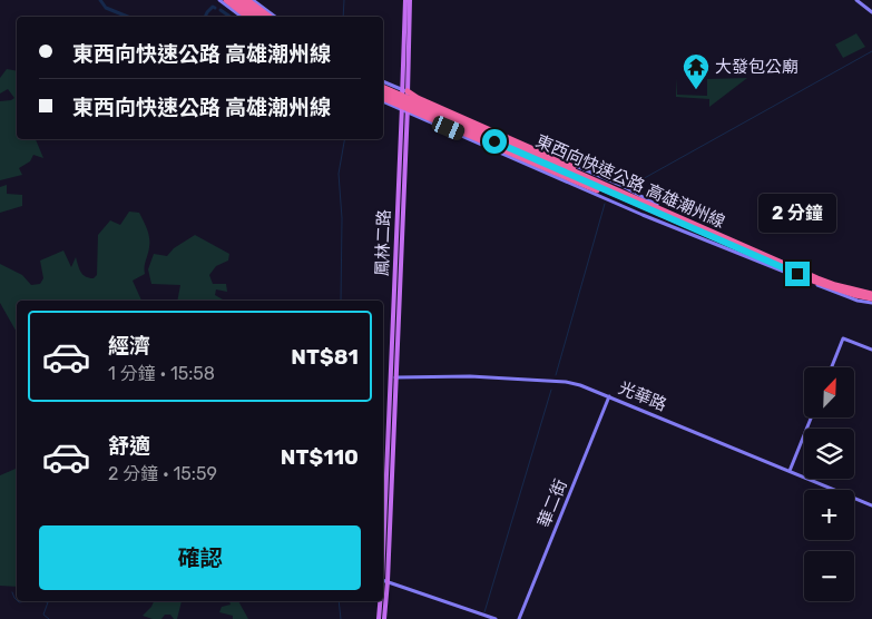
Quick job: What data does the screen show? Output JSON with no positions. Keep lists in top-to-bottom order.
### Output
{
  "streets": {
    "highway": ["東西向快速公路 高雄潮州線"],
    "main road": ["鳳林二路", "光華路", "華二街"]
  },
  "crossings": [
    ["鳳林二路", "光華路"],
    ["光華路", "華二街"]
  ],
  "places": {
    "temple": ["大發包公廟"]
  },
  "north": "top right",
  "page": {
    "banner": ["東西向快速公路 高雄潮州線", "東西向快速公路 高雄潮州線"],
    "bubble": "2 分鐘",
    "list": [
      {
        "name": "經濟",
        "note": "1 分鐘 · 15:58",
        "value": "NT$81"
      },
      {
        "name": "舒適",
        "note": "2 分鐘 · 15:59",
        "value": "NT$110"
      }
    ],
    "map_buttons": ["+", "−"],
    "buttons": "確認"
  }
}
